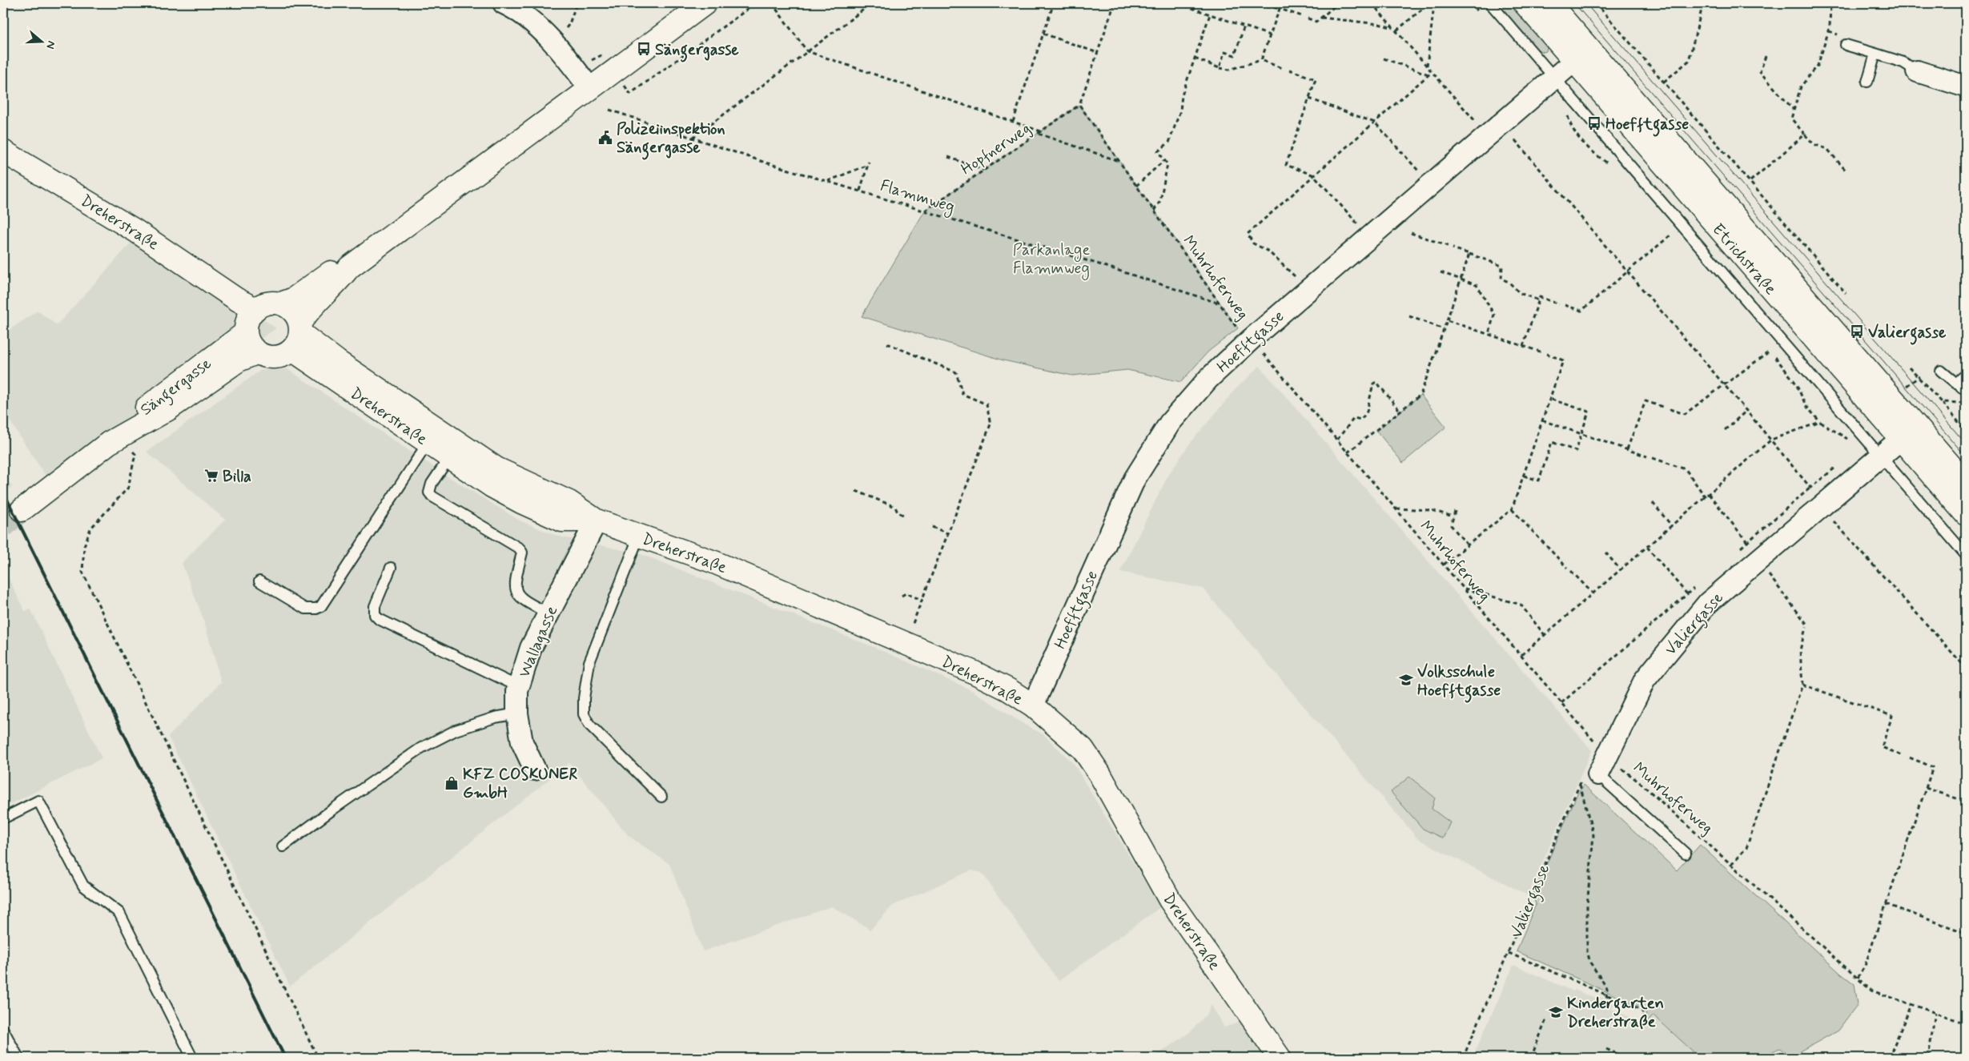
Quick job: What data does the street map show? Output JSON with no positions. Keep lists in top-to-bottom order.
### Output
{
  "streets": {
    "main road": ["Dreherstraße", "Etrichstraße", "Sängergasse"],
    "street": ["Hoefftgasse", "Valiergasse", "Wallagasse"],
    "path": ["Hopfnerweg", "Flammweg", "Muhrhoferweg"]
  },
  "crossings": [
    ["Hopfnerweg", "Flammweg"],
    ["Hopfnerweg", "Muhrhoferweg"],
    ["Flammweg", "Muhrhoferweg"],
    ["Dreherstraße", "Hoefftgasse"],
    ["Dreherstraße", "Sängergasse"],
    ["Dreherstraße", "Wallagasse"],
    ["Etrichstraße", "Hoefftgasse"],
    ["Etrichstraße", "Valiergasse"],
    ["Muhrhoferweg", "Hoefftgasse"],
    ["Muhrhoferweg", "Valiergasse"]
  ],
  "parks": ["Parkanlage Flammweg"],
  "places": {
    "bus stop": ["Sängergasse", "Hoefftgasse", "Valiergasse"],
    "public building": ["Polizeiinspektion Sängergasse"],
    "supermarket": ["Billa"],
    "school or university": ["Volksschule Hoefftgasse", "Kindergarten Dreherstraße"],
    "shop": ["KFZ COSKUNER GmbH"]
  },
  "north": "right"
}
